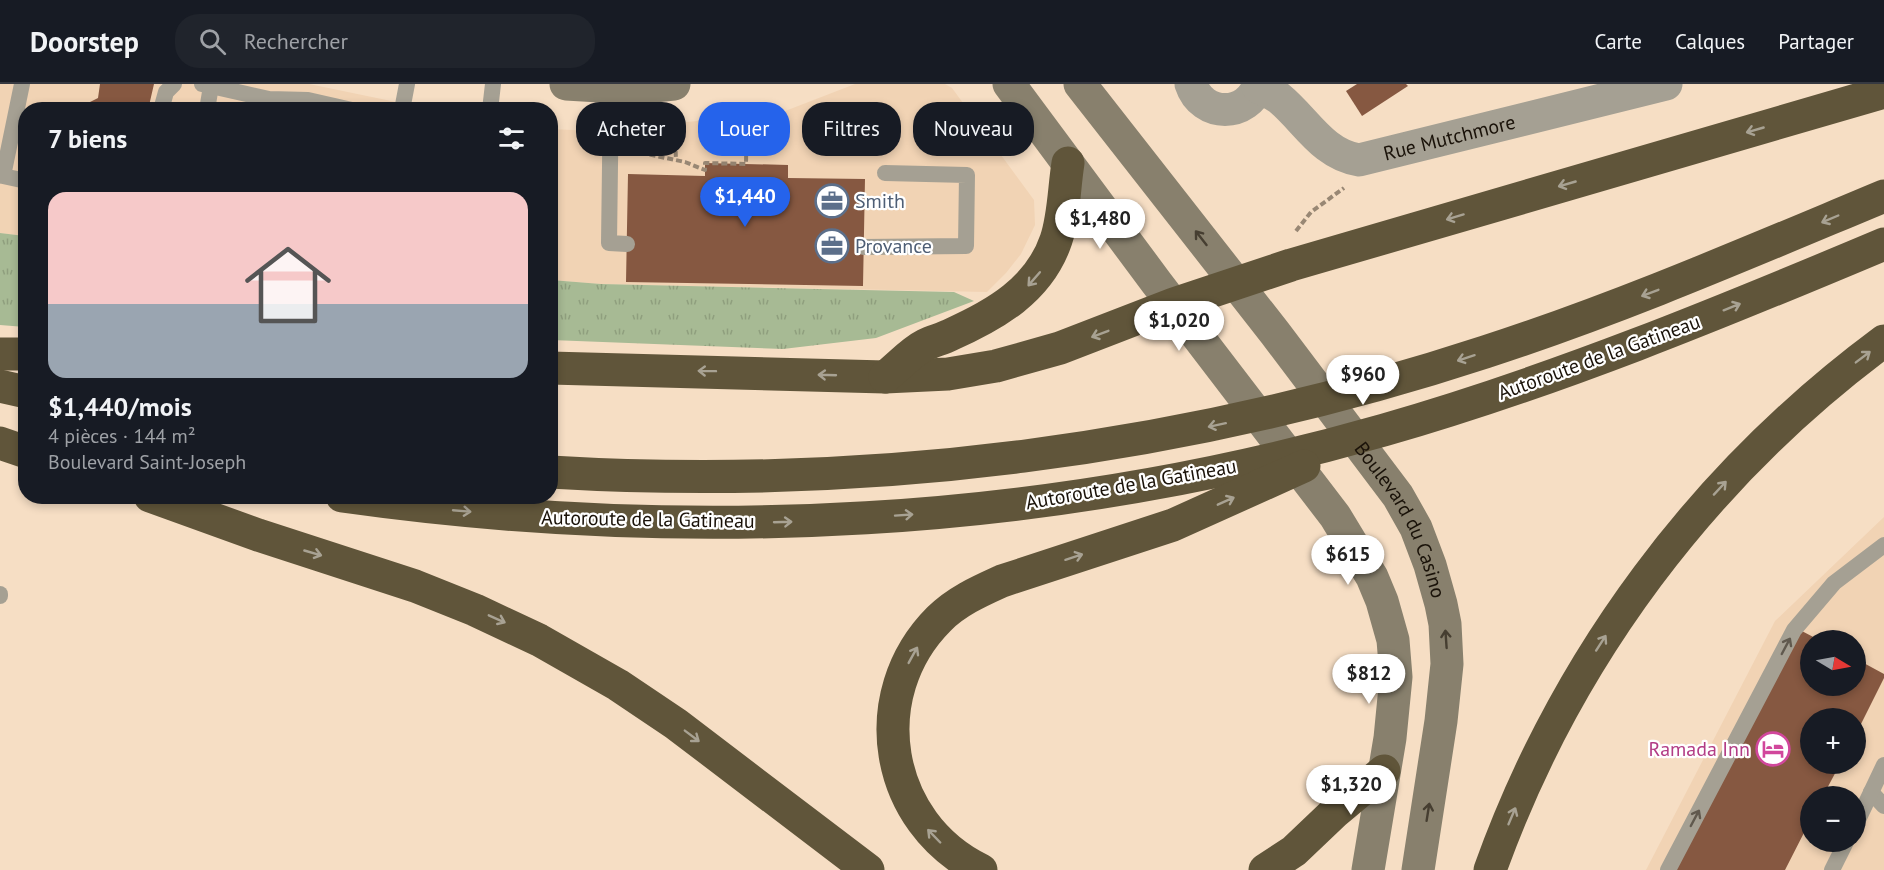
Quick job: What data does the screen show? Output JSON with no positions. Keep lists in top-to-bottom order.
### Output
{
  "streets": {
    "highway": ["Autoroute de la Gatineau"],
    "main road": ["Boulevard du Casino"],
    "street": ["Rue Mutchmore"]
  },
  "places": {
    "office": ["Smith", "Provance"],
    "hotel": ["Ramada Inn"]
  },
  "north": "right",
  "page": {
    "header": "Doorstep",
    "search": "Rechercher",
    "nav": ["Carte", "Calques", "Partager"],
    "chip": [
      "Acheter",
      "Louer",
      "Filtres",
      "Nouveau"
    ],
    "heading": "7 biens",
    "list": [
      {
        "name": "$1,440/mois",
        "note": "4 pièces · 144 m² · Boulevard Saint-Joseph"
      }
    ],
    "price": [
      "$1,440",
      "$1,480",
      "$1,020",
      "$960",
      "$615",
      "$812",
      "$1,320"
    ],
    "map_buttons": ["+", "−"]
  }
}
